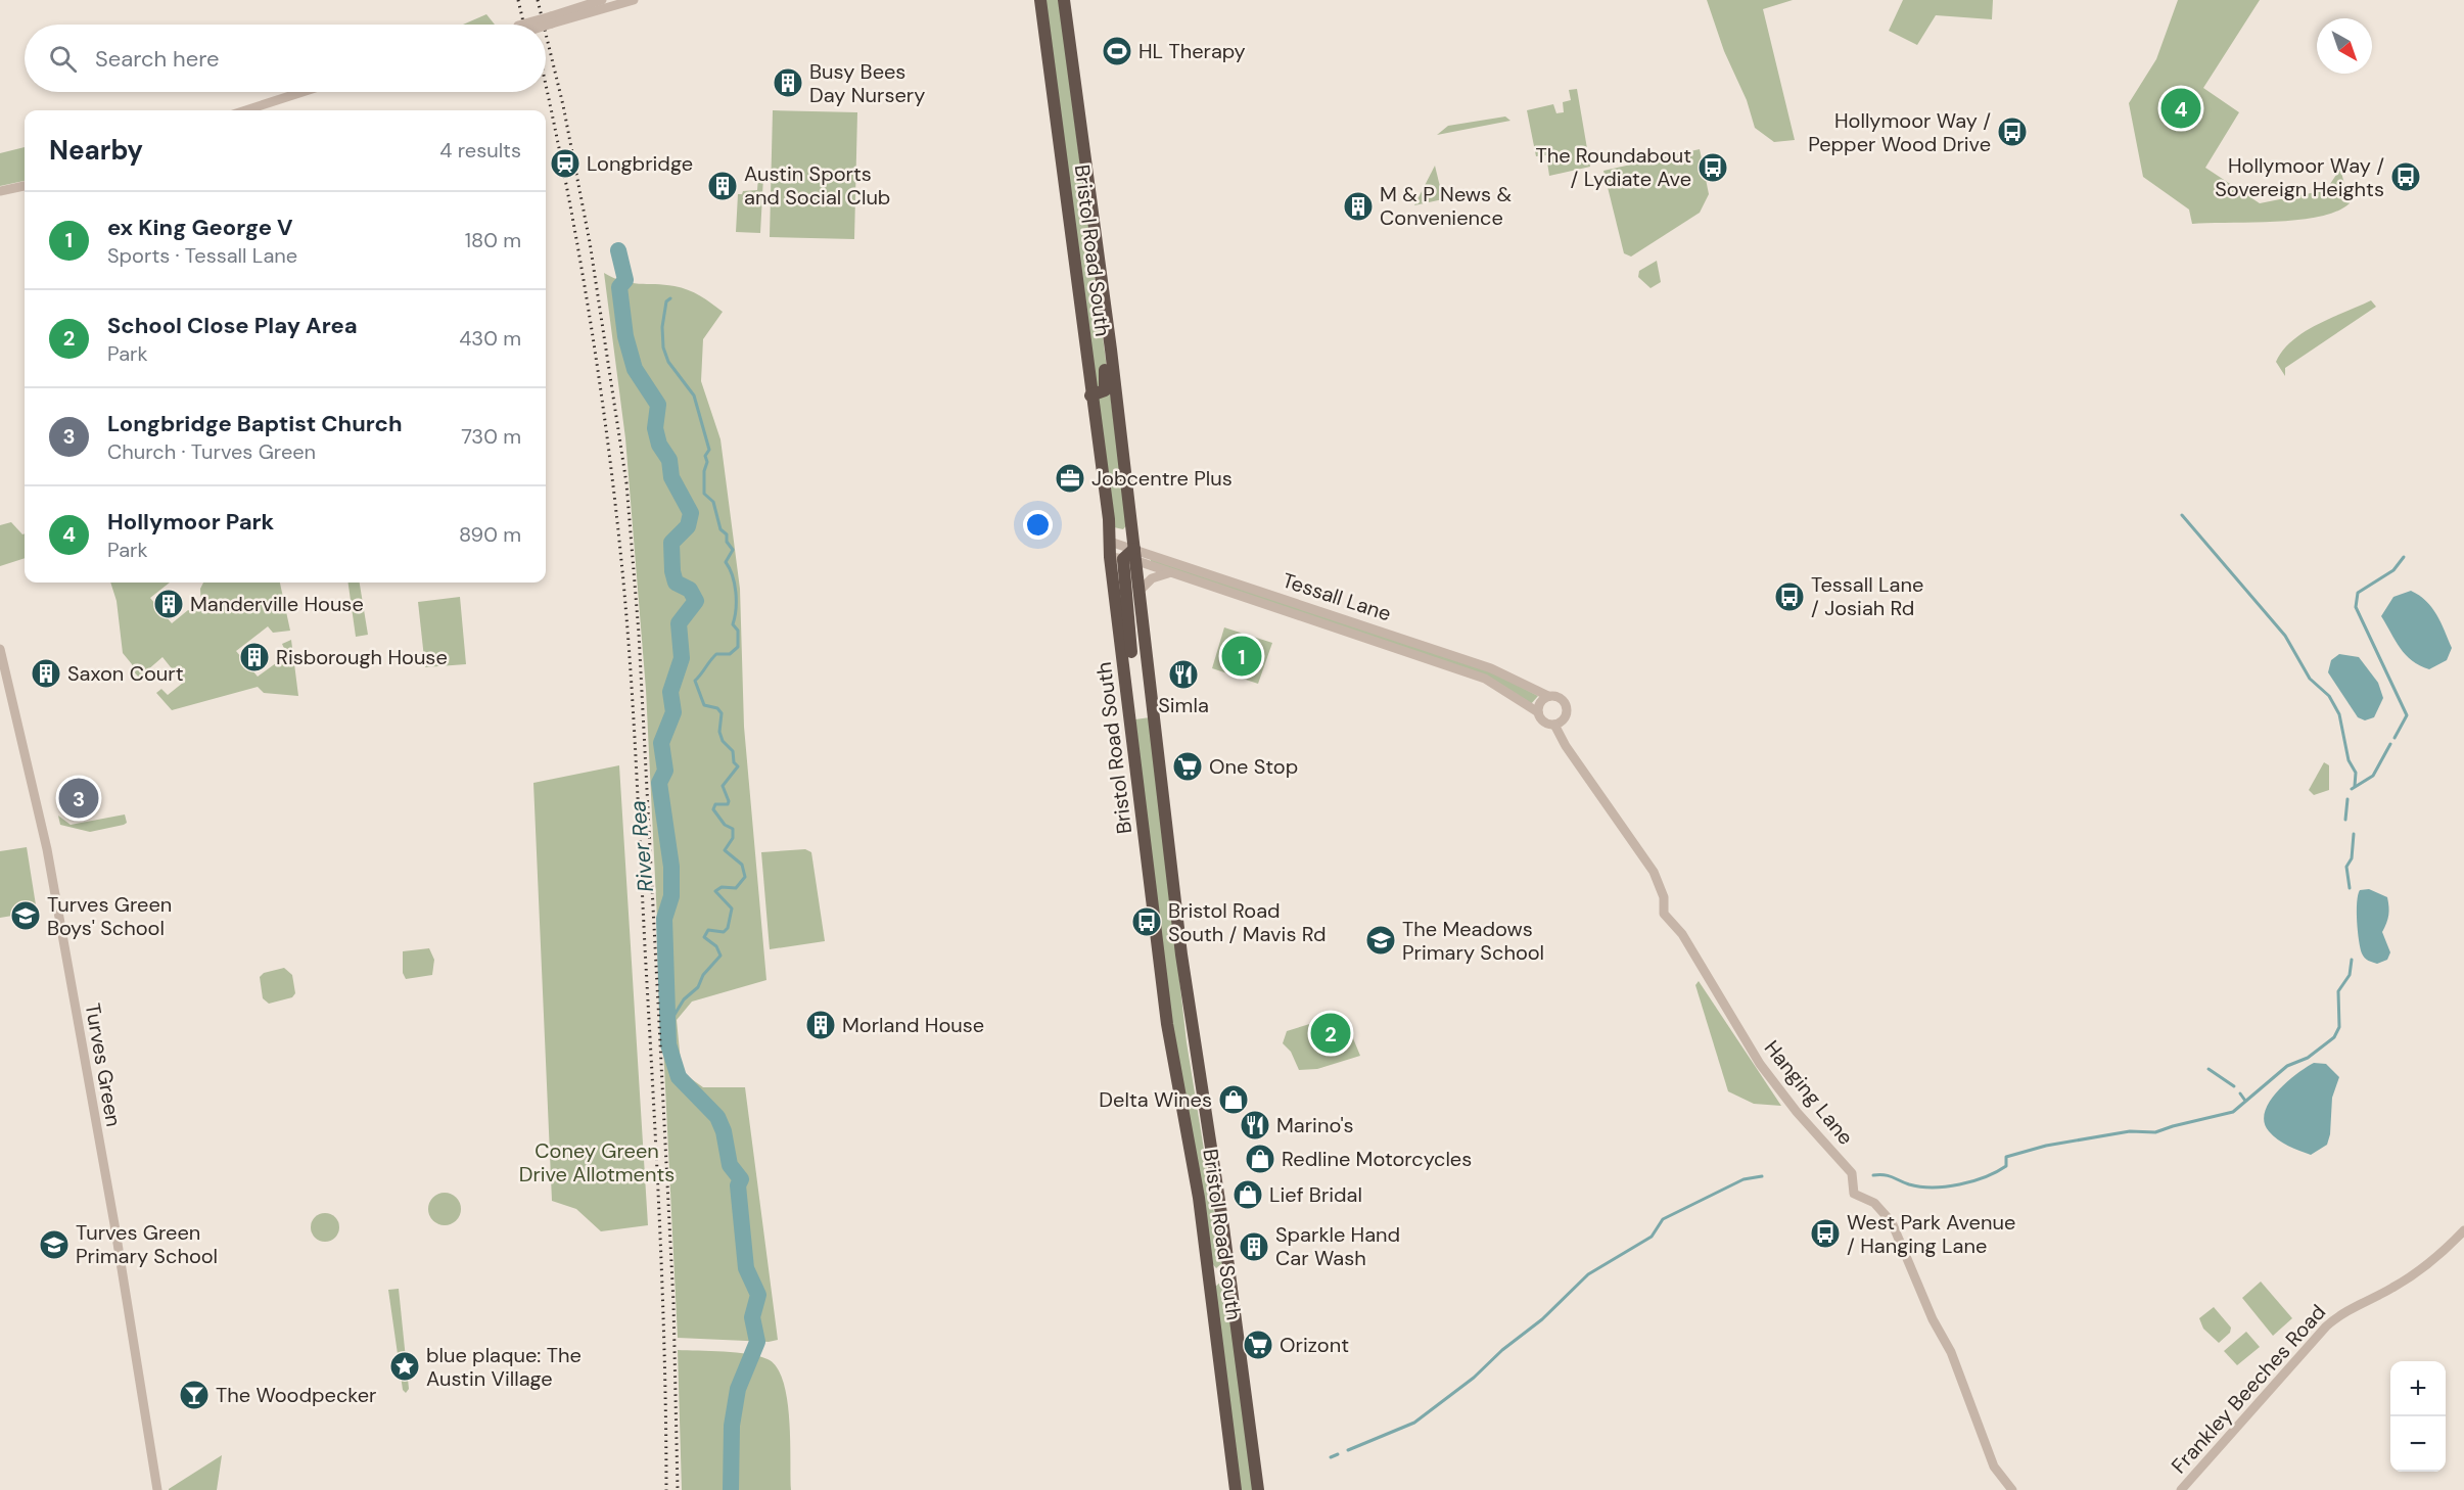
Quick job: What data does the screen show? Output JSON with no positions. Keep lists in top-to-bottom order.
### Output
{
  "streets": {
    "highway": ["Bristol Road South"],
    "street": [
      "Tessall Lane",
      "Turves Green",
      "Hanging Lane",
      "Frankley Beeches Road"
    ]
  },
  "crossings": [
    ["Bristol Road South", "Tessall Lane"],
    ["Tessall Lane", "Hanging Lane"]
  ],
  "water": ["River Rea"],
  "parks": ["Coney Green Drive Allotments"],
  "places": {
    "sports": ["HL Therapy"],
    "building": [
      "Busy Bees Day Nursery",
      "Austin Sports and Social Club",
      "M & P News & Convenience",
      "Manderville House",
      "Risborough House",
      "Saxon Court",
      "Morland House",
      "Sparkle Hand Car Wash"
    ],
    "bus stop": [
      "Hollymoor Way / Pepper Wood Drive",
      "The Roundabout / Lydiate Ave",
      "Hollymoor Way / Sovereign Heights",
      "Tessall Lane / Josiah Rd",
      "Bristol Road South / Mavis Rd",
      "West Park Avenue / Hanging Lane"
    ],
    "station": ["Longbridge"],
    "office": ["Jobcentre Plus"],
    "restaurant": ["Simla", "Marino's"],
    "supermarket": ["One Stop", "Orizont"],
    "school or university": ["Turves Green Boys' School", "The Meadows Primary School", "Turves Green Primary School"],
    "shop": ["Delta Wines", "Redline Motorcycles", "Lief Bridal"],
    "place": ["blue plaque: The Austin Village"],
    "bar": ["The Woodpecker"]
  },
  "north": "bottom right",
  "page": {
    "search": "Search here",
    "pins": [
      "4",
      "1",
      "3",
      "2"
    ],
    "heading": ["Nearby", "4 results"],
    "list": [
      {
        "mark": "1",
        "name": "ex King George V",
        "note": "Sports · Tessall Lane",
        "value": "180 m"
      },
      {
        "mark": "2",
        "name": "School Close Play Area",
        "note": "Park",
        "value": "430 m"
      },
      {
        "mark": "3",
        "name": "Longbridge Baptist Church",
        "note": "Church · Turves Green",
        "value": "730 m"
      },
      {
        "mark": "4",
        "name": "Hollymoor Park",
        "note": "Park",
        "value": "890 m"
      }
    ],
    "map_buttons": ["+", "−"]
  }
}
